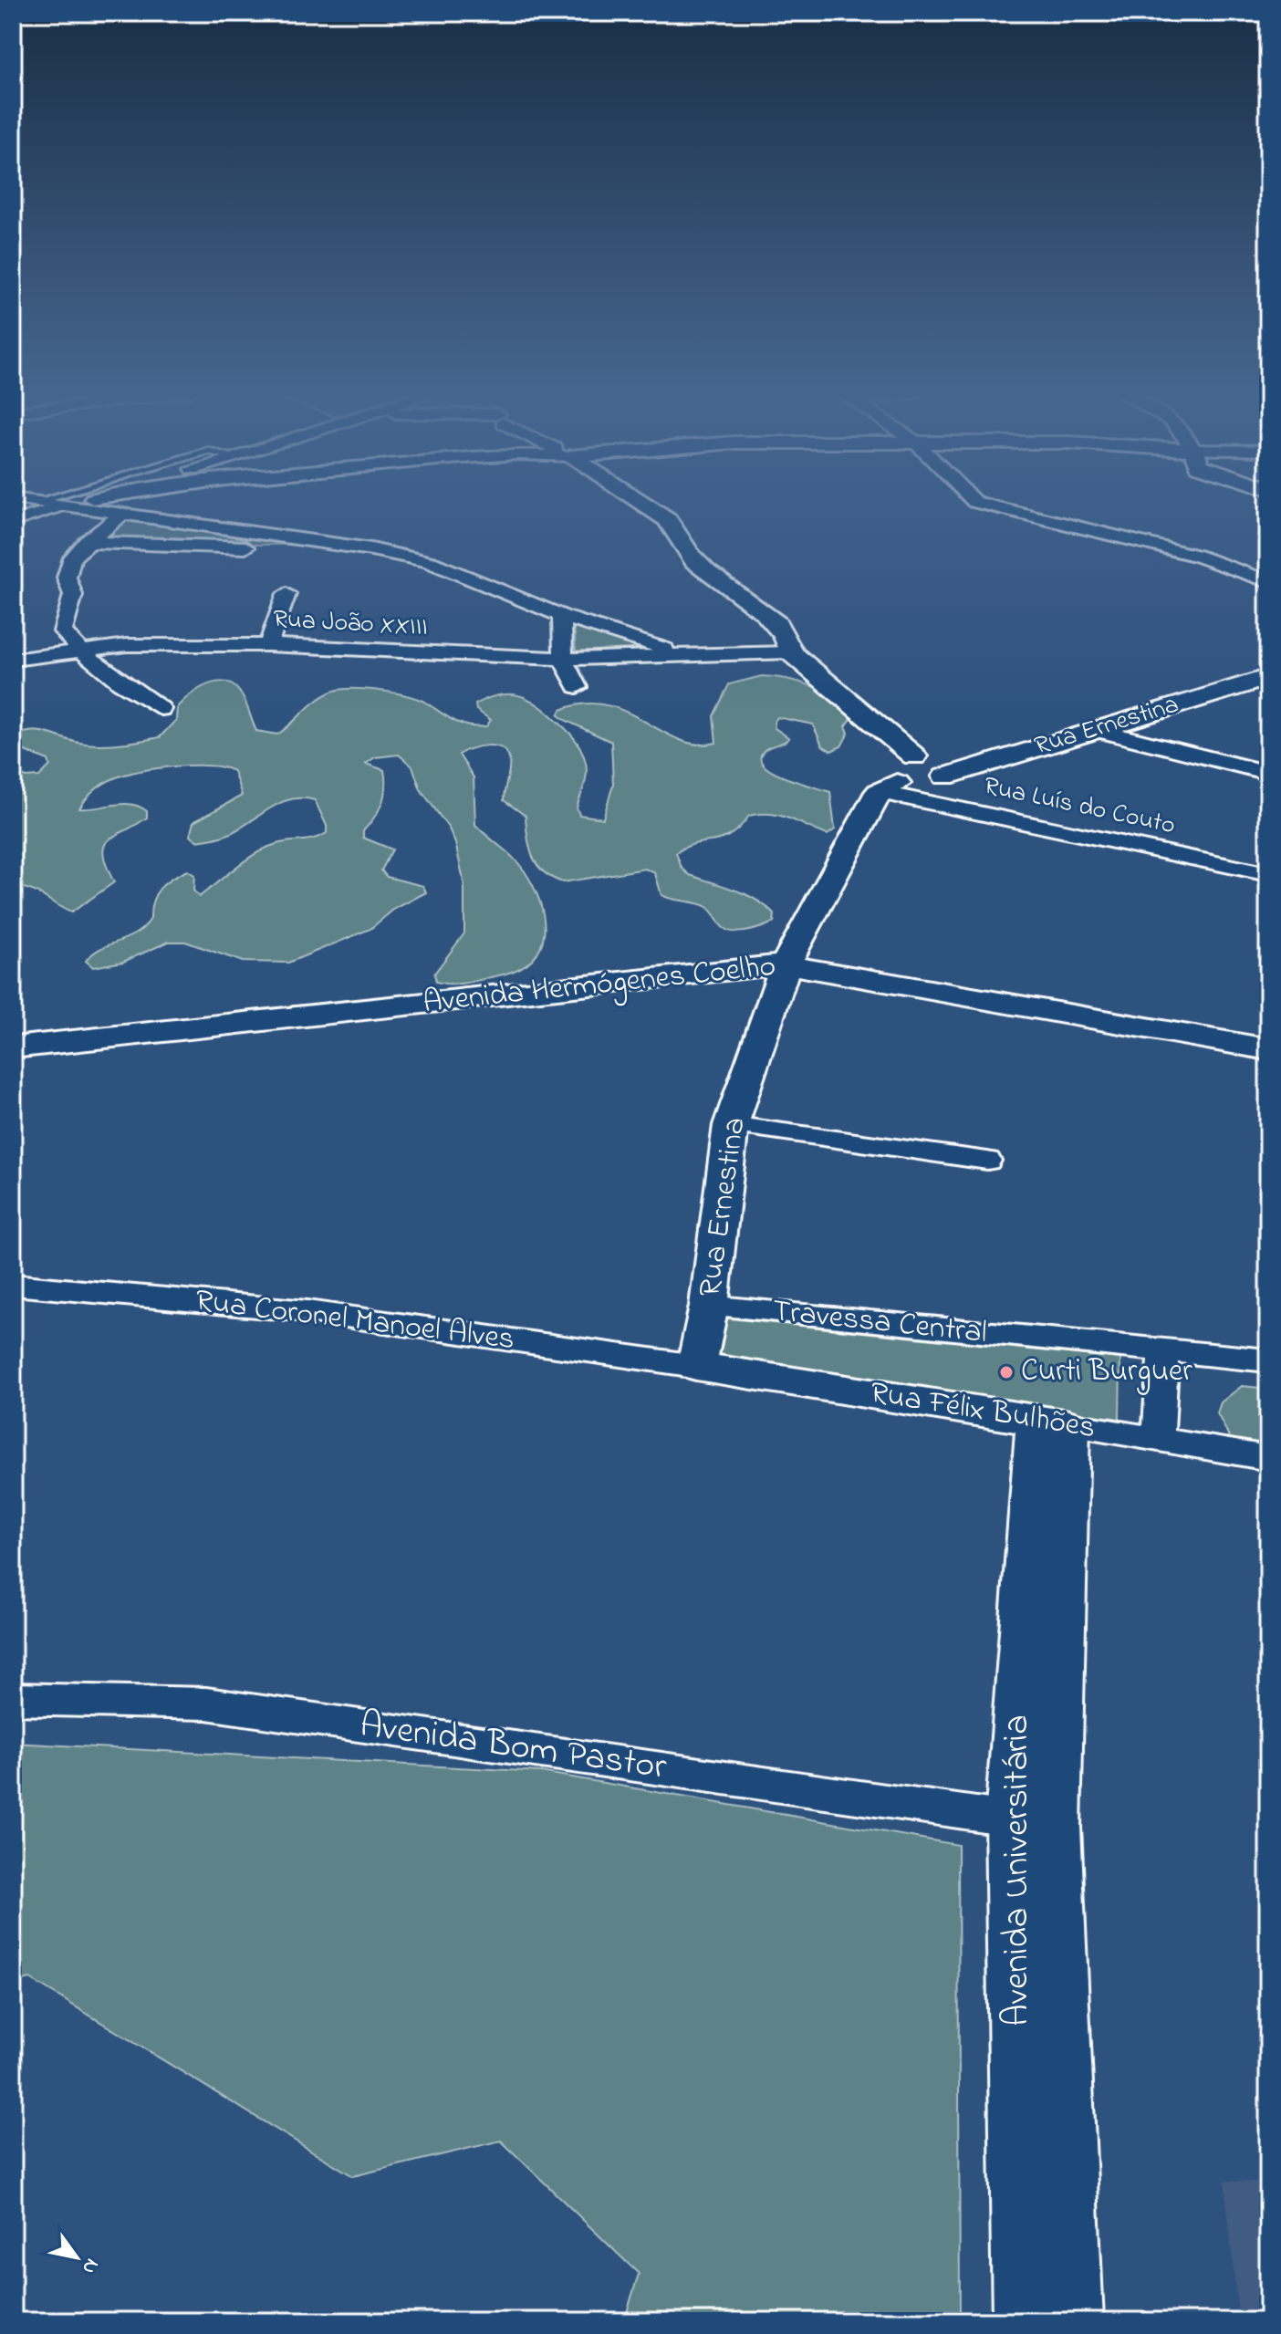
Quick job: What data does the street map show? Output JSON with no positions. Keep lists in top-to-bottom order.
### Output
{
  "streets": {
    "street": [
      "Rua João XXIII",
      "Rua Ernestina",
      "Rua Luís do Couto",
      "Avenida Hermógenes Coelho",
      "Rua Coronel Manoel Alves",
      "Travessa Central",
      "Rua Félix Bulhões",
      "Avenida Bom Pastor",
      "Avenida Universitária"
    ]
  },
  "crossings": [
    ["Rua Ernestina", "Rua Luís do Couto"],
    ["Rua Ernestina", "Avenida Hermógenes Coelho"],
    ["Rua Ernestina", "Rua Coronel Manoel Alves"],
    ["Rua Ernestina", "Travessa Central"],
    ["Rua Ernestina", "Rua Félix Bulhões"],
    ["Rua Coronel Manoel Alves", "Rua Félix Bulhões"],
    ["Rua Félix Bulhões", "Avenida Universitária"],
    ["Avenida Bom Pastor", "Avenida Universitária"]
  ],
  "places": ["Curti Burguer"],
  "north": "bottom right"
}
